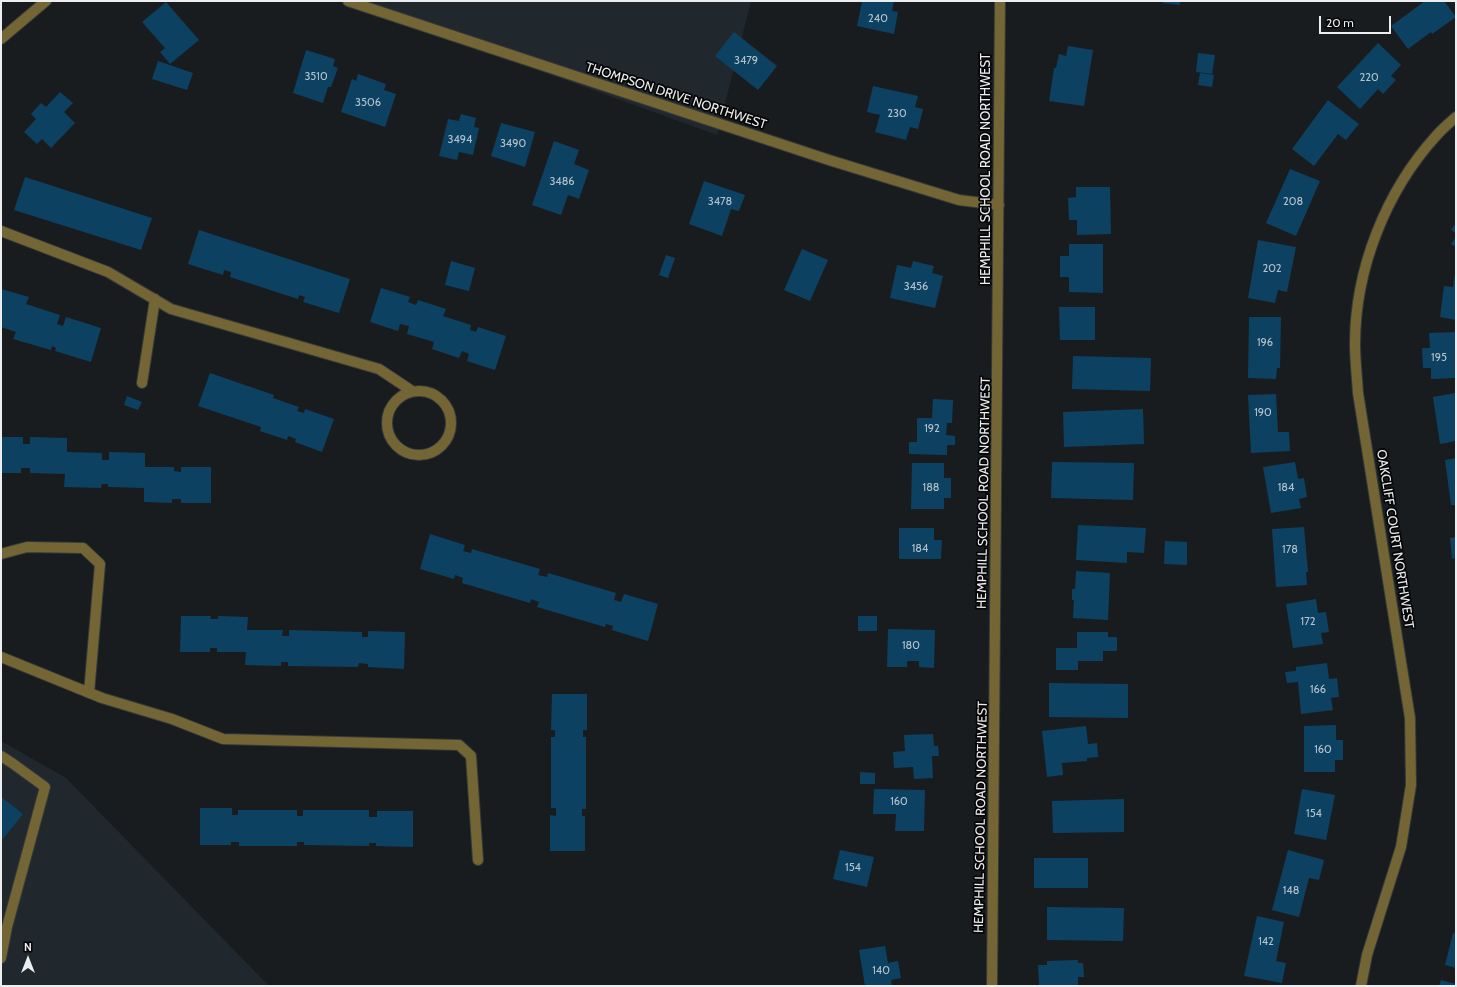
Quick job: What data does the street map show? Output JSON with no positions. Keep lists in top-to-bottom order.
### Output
{
  "streets": {
    "street": ["THOMPSON DRIVE NORTHWEST", "HEMPHILL SCHOOL ROAD NORTHWEST", "OAKCLIFF COURT NORTHWEST"]
  },
  "crossings": [
    ["THOMPSON DRIVE NORTHWEST", "HEMPHILL SCHOOL ROAD NORTHWEST"]
  ],
  "house_numbers": [
    "240",
    "3479",
    "3510",
    "220",
    "3506",
    "230",
    "3494",
    "3490",
    "3486",
    "3478",
    "208",
    "202",
    "3456",
    "196",
    "195",
    "190",
    "192",
    "188",
    "184",
    "184",
    "178",
    "172",
    "180",
    "166",
    "160",
    "160",
    "154",
    "154",
    "148",
    "142",
    "140"
  ],
  "scale_bar": "20 m",
  "north": "top"
}
